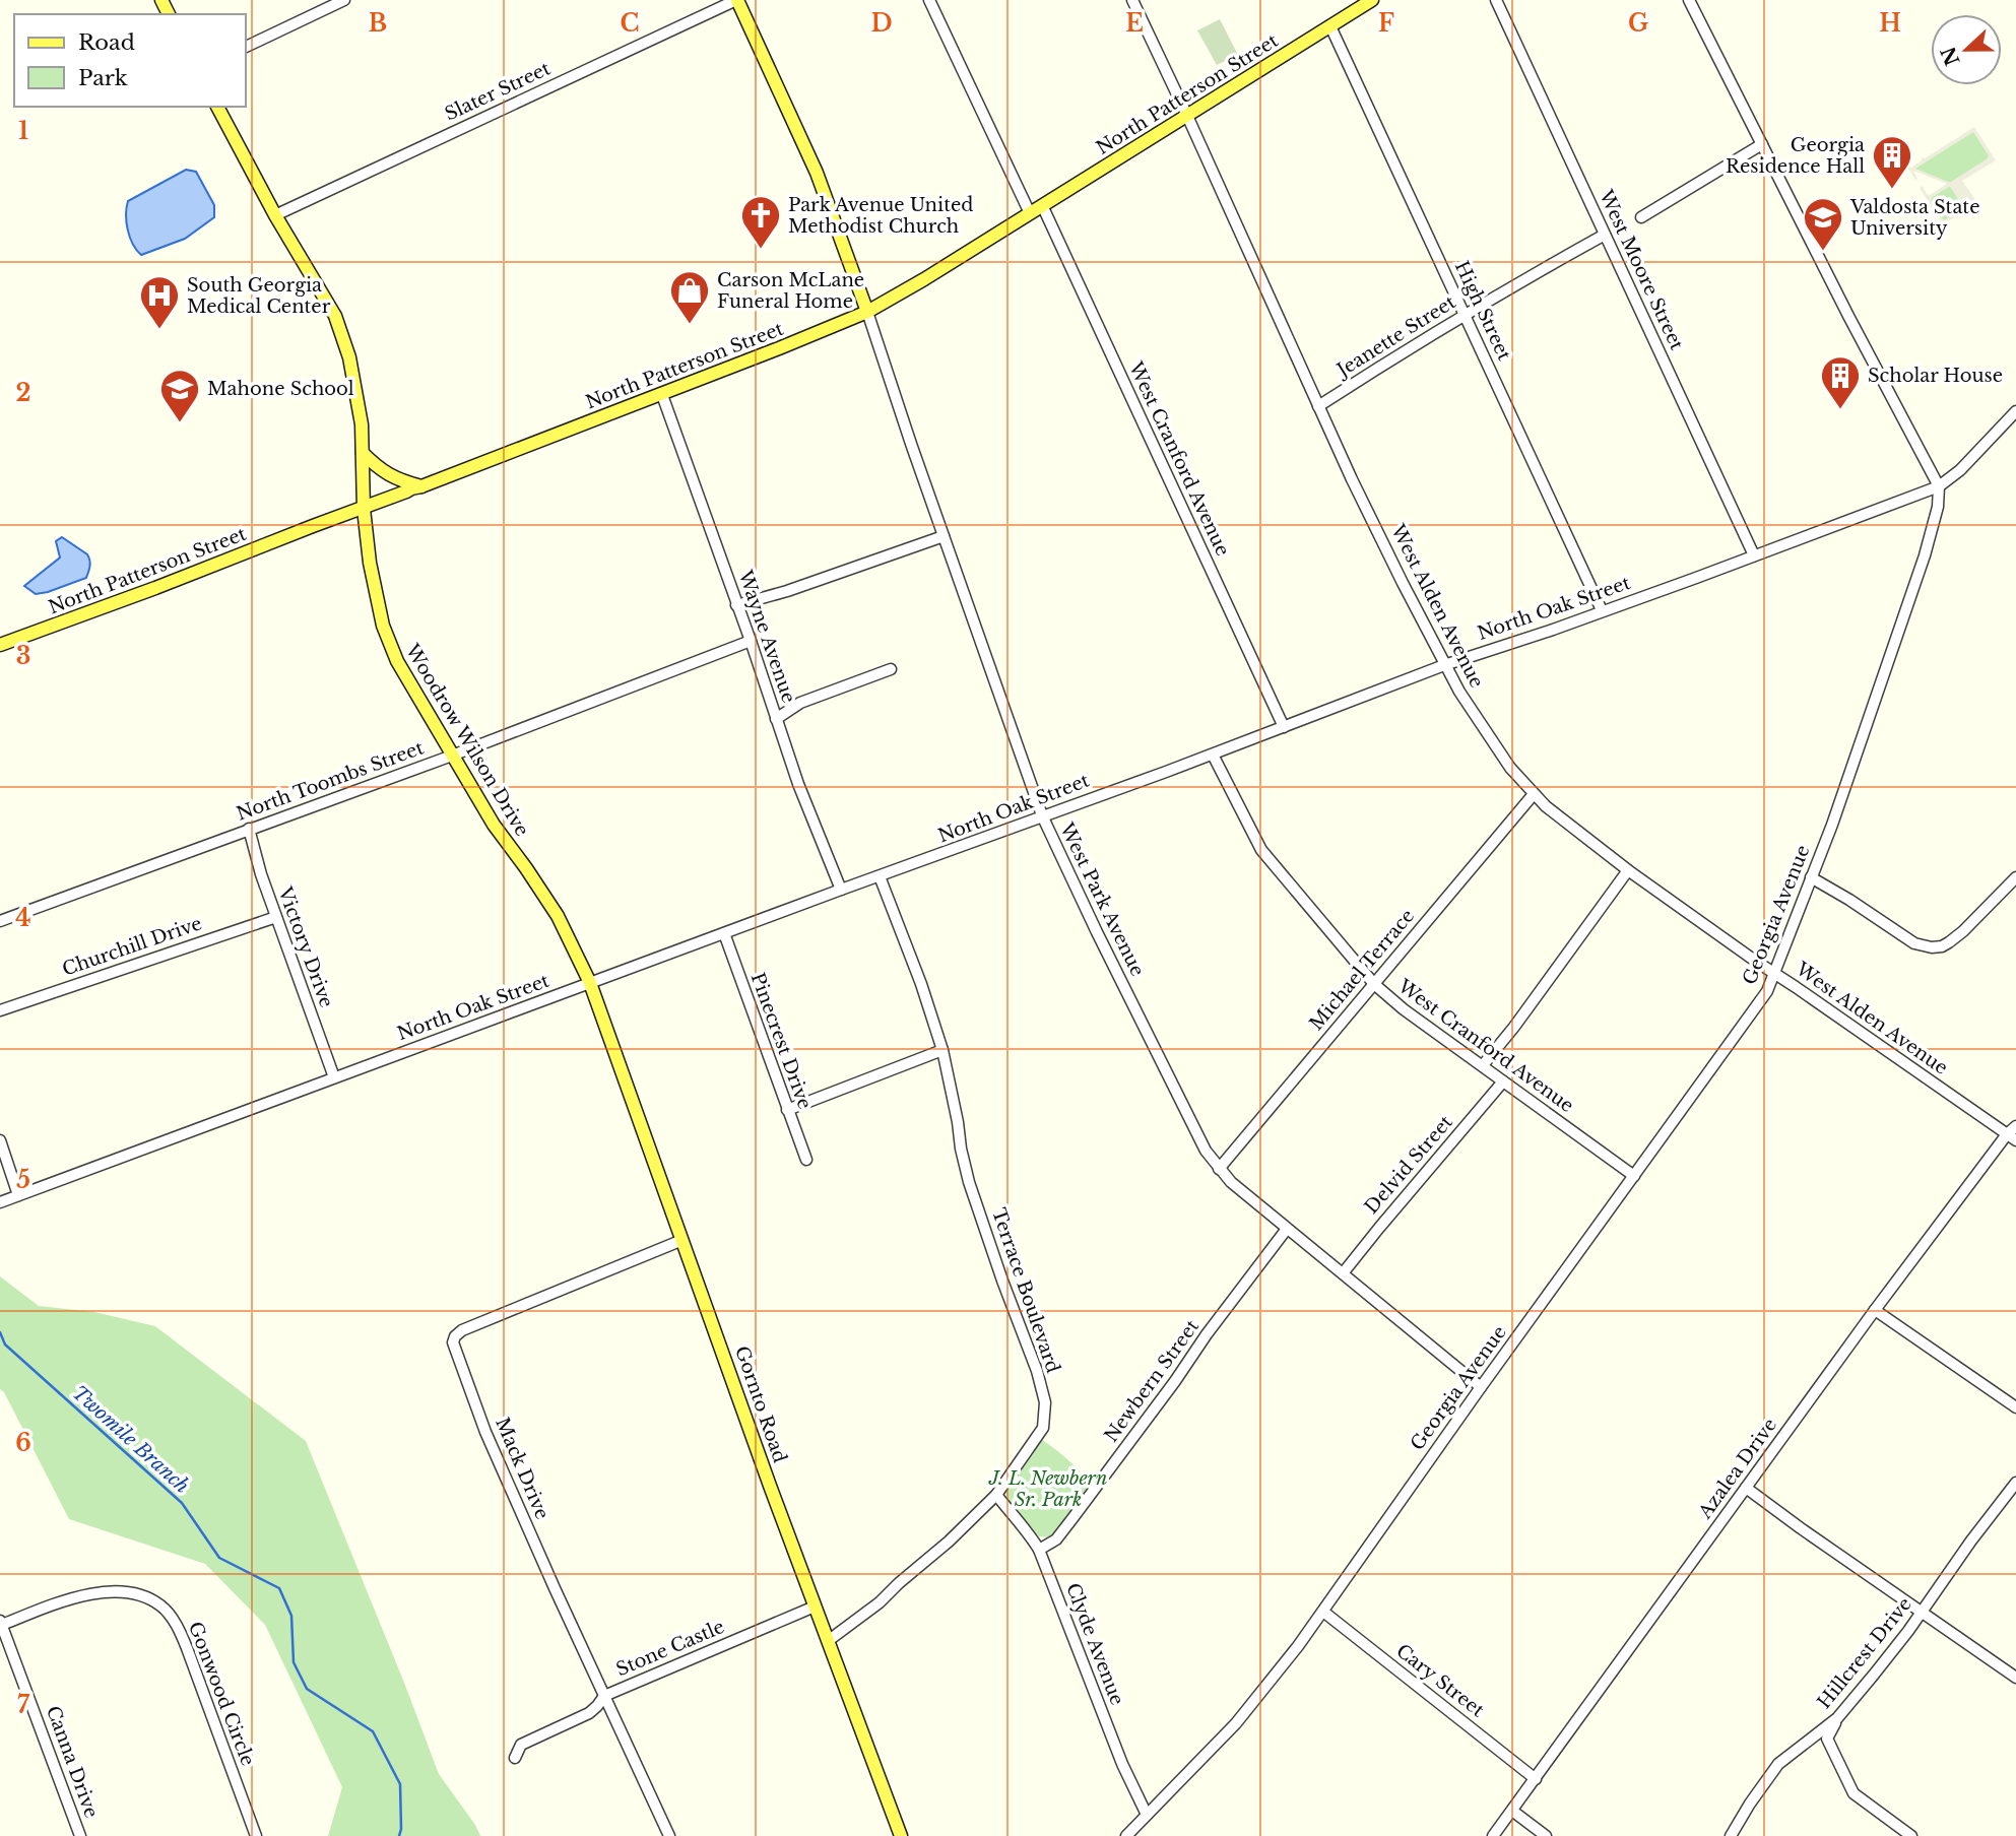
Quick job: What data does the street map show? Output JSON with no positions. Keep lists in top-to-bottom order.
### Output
{
  "streets": {
    "main road": ["North Patterson Street", "Woodrow Wilson Drive", "Gornto Road"],
    "street": [
      "Slater Street",
      "West Moore Street",
      "High Street",
      "Jeanette Street",
      "West Cranford Avenue",
      "West Alden Avenue",
      "North Oak Street",
      "Wayne Avenue",
      "North Toombs Street",
      "West Park Avenue",
      "Georgia Avenue",
      "Churchill Drive",
      "Victory Drive",
      "Michael Terrace",
      "Pinecrest Drive",
      "Delvid Street",
      "Terrace Boulevard",
      "Newbern Street",
      "Mack Drive",
      "Azalea Drive",
      "Clyde Avenue",
      "Stone Castle",
      "Hillcrest Drive",
      "Cary Street",
      "Gonwood Circle",
      "Canna Drive"
    ]
  },
  "crossings": [
    ["Slater Street", "Woodrow Wilson Drive"],
    ["North Patterson Street", "High Street"],
    ["North Patterson Street", "West Cranford Avenue"],
    ["North Patterson Street", "West Alden Avenue"],
    ["North Patterson Street", "Wayne Avenue"],
    ["North Patterson Street", "Woodrow Wilson Drive"],
    ["North Patterson Street", "West Park Avenue"],
    ["West Moore Street", "Jeanette Street"],
    ["West Moore Street", "North Oak Street"],
    ["High Street", "Jeanette Street"],
    ["High Street", "North Oak Street"],
    ["Jeanette Street", "West Alden Avenue"],
    ["West Cranford Avenue", "North Oak Street"],
    ["West Cranford Avenue", "Georgia Avenue"],
    ["West Cranford Avenue", "Michael Terrace"],
    ["West Cranford Avenue", "Delvid Street"],
    ["West Alden Avenue", "North Oak Street"],
    ["West Alden Avenue", "Georgia Avenue"],
    ["West Alden Avenue", "Michael Terrace"],
    ["West Alden Avenue", "Azalea Drive"],
    ["North Oak Street", "Wayne Avenue"],
    ["North Oak Street", "Woodrow Wilson Drive"],
    ["North Oak Street", "West Park Avenue"],
    ["North Oak Street", "Georgia Avenue"],
    ["North Oak Street", "Victory Drive"],
    ["North Oak Street", "Pinecrest Drive"],
    ["North Oak Street", "Terrace Boulevard"],
    ["North Oak Street", "Gornto Road"],
    ["Wayne Avenue", "North Toombs Street"],
    ["Woodrow Wilson Drive", "North Toombs Street"],
    ["Woodrow Wilson Drive", "Gornto Road"],
    ["North Toombs Street", "Victory Drive"],
    ["West Park Avenue", "Georgia Avenue"],
    ["West Park Avenue", "Michael Terrace"],
    ["West Park Avenue", "Delvid Street"],
    ["West Park Avenue", "Newbern Street"],
    ["Georgia Avenue", "Clyde Avenue"],
    ["Georgia Avenue", "Cary Street"],
    ["Churchill Drive", "Victory Drive"],
    ["Terrace Boulevard", "Gornto Road"],
    ["Terrace Boulevard", "Clyde Avenue"],
    ["Newbern Street", "Clyde Avenue"],
    ["Gornto Road", "Mack Drive"],
    ["Gornto Road", "Stone Castle"],
    ["Mack Drive", "Stone Castle"],
    ["Azalea Drive", "Cary Street"],
    ["Gonwood Circle", "Canna Drive"]
  ],
  "water": ["Twomile Branch"],
  "parks": ["J. L. Newbern Sr. Park"],
  "places": {
    "building": ["Georgia Residence Hall", "Scholar House"],
    "church": ["Park Avenue United Methodist Church"],
    "school or university": ["Valdosta State University", "Mahone School"],
    "shop": ["Carson McLane Funeral Home"],
    "hospital": ["South Georgia Medical Center"]
  },
  "legend": ["Road", "Park"],
  "north": "left",
  "grid": {
    "columns": [
      "B",
      "C",
      "D",
      "E",
      "F",
      "G",
      "H"
    ],
    "rows": [
      "1",
      "2",
      "3",
      "4",
      "5",
      "6",
      "7"
    ]
  }
}
